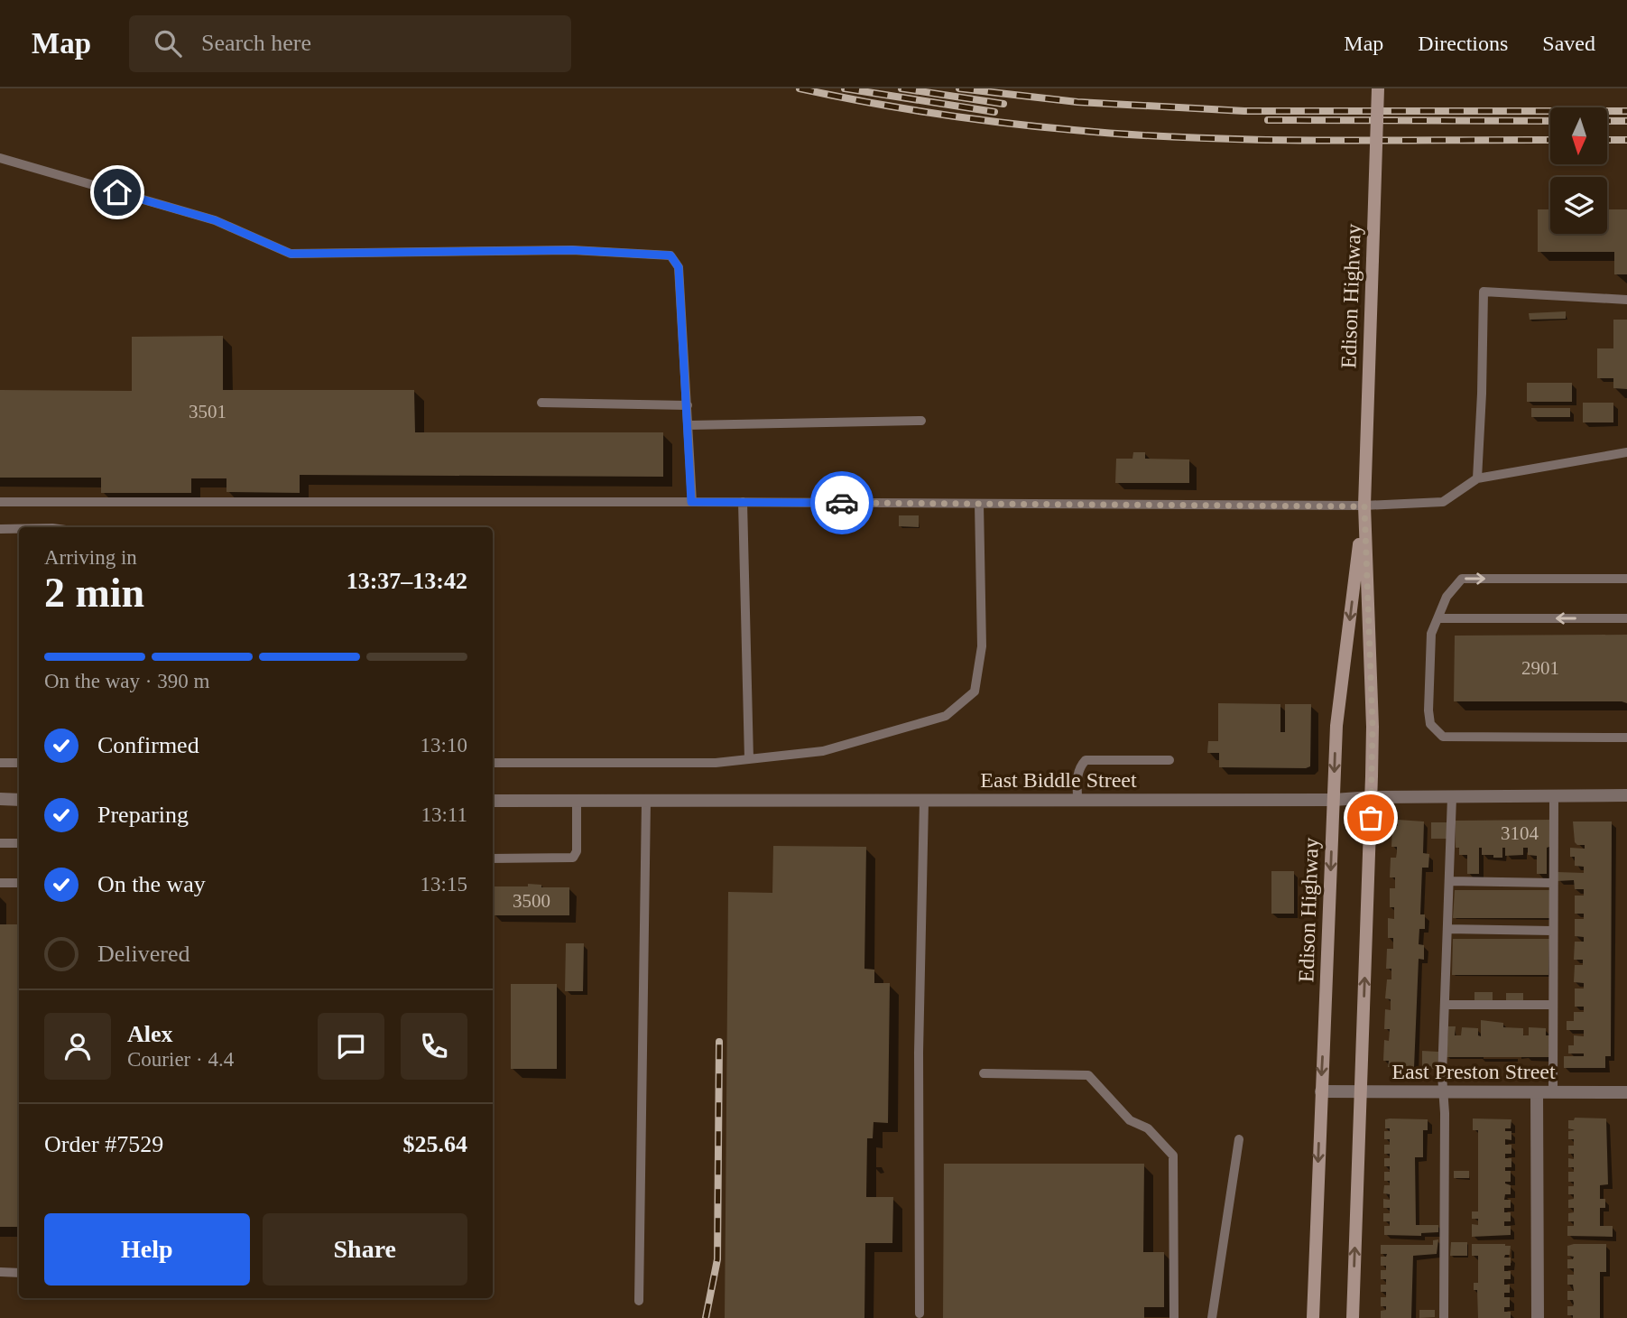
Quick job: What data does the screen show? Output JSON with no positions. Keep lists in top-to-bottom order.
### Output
{
  "streets": {
    "main road": ["Edison Highway"],
    "street": ["East Biddle Street", "East Preston Street"]
  },
  "crossings": [
    ["Edison Highway", "East Biddle Street"],
    ["Edison Highway", "East Preston Street"]
  ],
  "house_numbers": [
    "3501",
    "2901",
    "3104",
    "3500"
  ],
  "north": "bottom",
  "page": {
    "header": "Map",
    "search": "Search here",
    "nav": ["Map", "Directions", "Saved"],
    "heading": ["2 min", "Arriving in", "13:37–13:42"],
    "panel": [
      "Alex",
      "Courier · 4.4",
      "Order #7529",
      "$25.64"
    ],
    "bar": "On the way · 390 m",
    "list": [
      ["Confirmed", "13:10"],
      ["Preparing", "13:11"],
      ["On the way", "13:15"],
      "Delivered"
    ],
    "buttons": ["Help", "Share"]
  }
}
